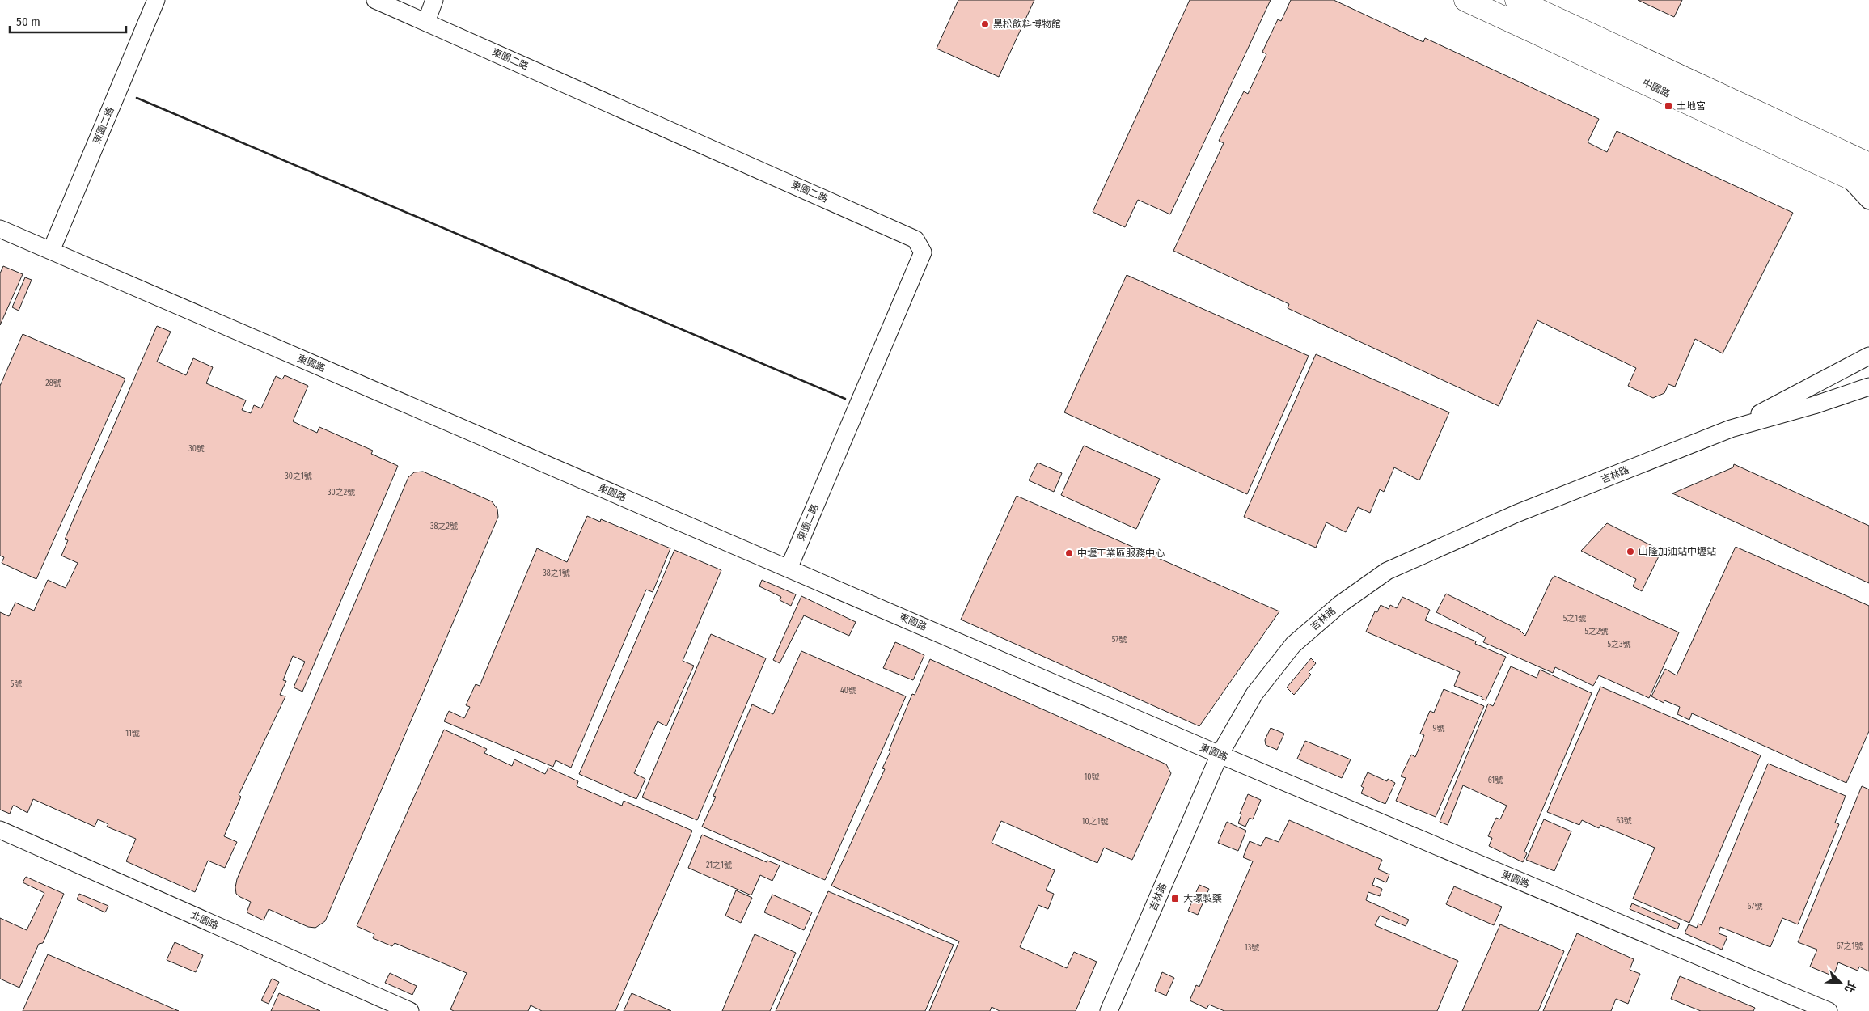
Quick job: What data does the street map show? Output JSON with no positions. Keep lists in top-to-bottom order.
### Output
{
  "streets": {
    "main road": ["中園路"],
    "street": [
      "東園二路",
      "東園路",
      "吉林路",
      "北園路"
    ]
  },
  "crossings": [
    ["東園二路", "東園路"],
    ["東園路", "吉林路"]
  ],
  "places": {
    "other": ["黑松飲料博物館", "山隆加油站中壢站", "中壢工業區服務中心"],
    "transit": ["土地宮", "大塚製藥"]
  },
  "house_numbers": [
    "28號",
    "30號",
    "30之1號",
    "30之2號",
    "38之2號",
    "38之1號",
    "5之1號",
    "5之2號",
    "57號",
    "5之3號",
    "5號",
    "40號",
    "9號",
    "11號",
    "10號",
    "61號",
    "63號",
    "10之1號",
    "21之1號",
    "67號",
    "67之1號",
    "13號"
  ],
  "scale_bar": "50 m",
  "north": "bottom right"
}
